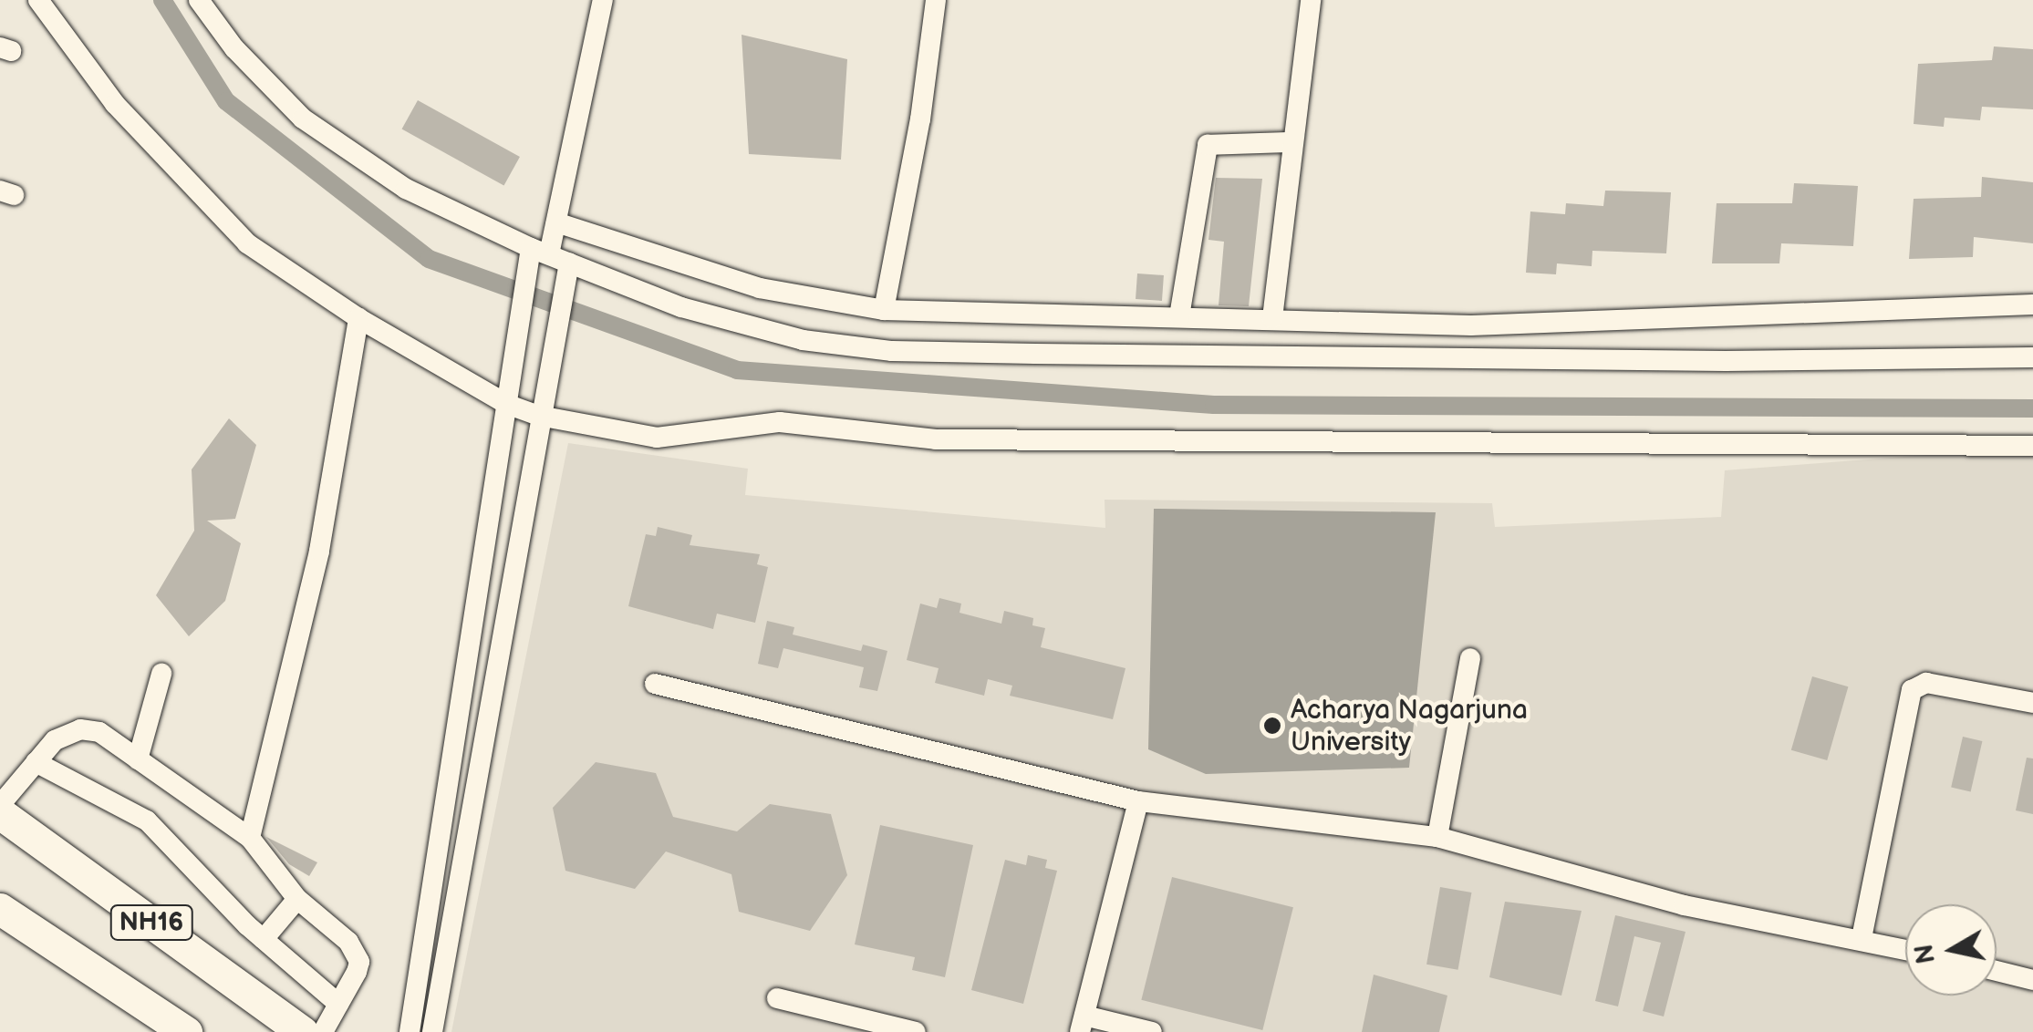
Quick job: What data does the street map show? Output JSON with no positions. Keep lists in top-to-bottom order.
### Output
{
  "streets": {
    "highway": ["NH16"]
  },
  "places": ["Acharya Nagarjuna University"],
  "north": "left"
}
